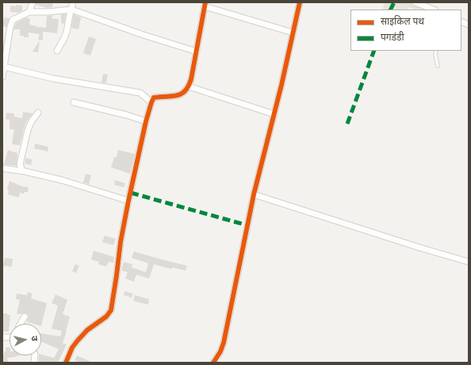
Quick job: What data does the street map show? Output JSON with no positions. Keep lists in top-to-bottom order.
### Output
{
  "legend": ["साइकिल पथ", "पगडंडी"],
  "north": "right"
}
